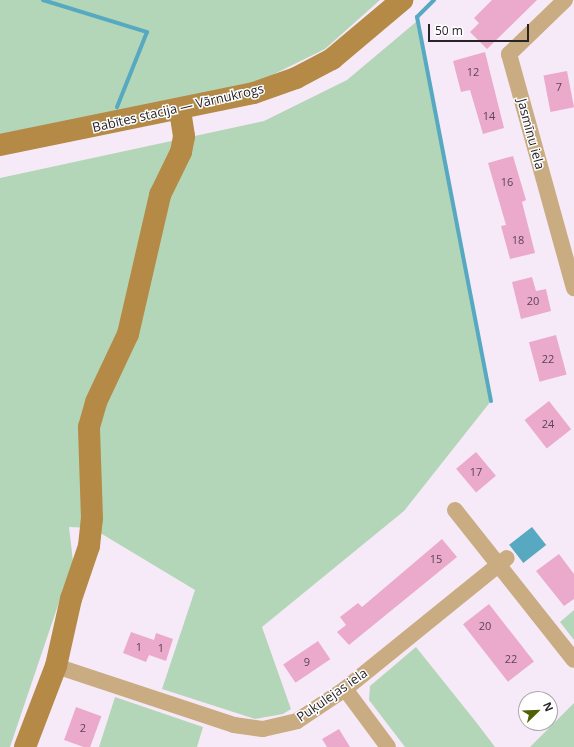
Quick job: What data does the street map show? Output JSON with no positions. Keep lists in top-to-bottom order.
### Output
{
  "streets": {
    "street": ["Babītes stacija — Vārnukrogs", "Jasmīnu iela", "Puķulejas iela"]
  },
  "house_numbers": [
    "12",
    "7",
    "14",
    "16",
    "18",
    "20",
    "22",
    "24",
    "17",
    "15",
    "20",
    "1",
    "1",
    "22",
    "9",
    "2"
  ],
  "scale_bar": "50 m",
  "north": "top right"
}
